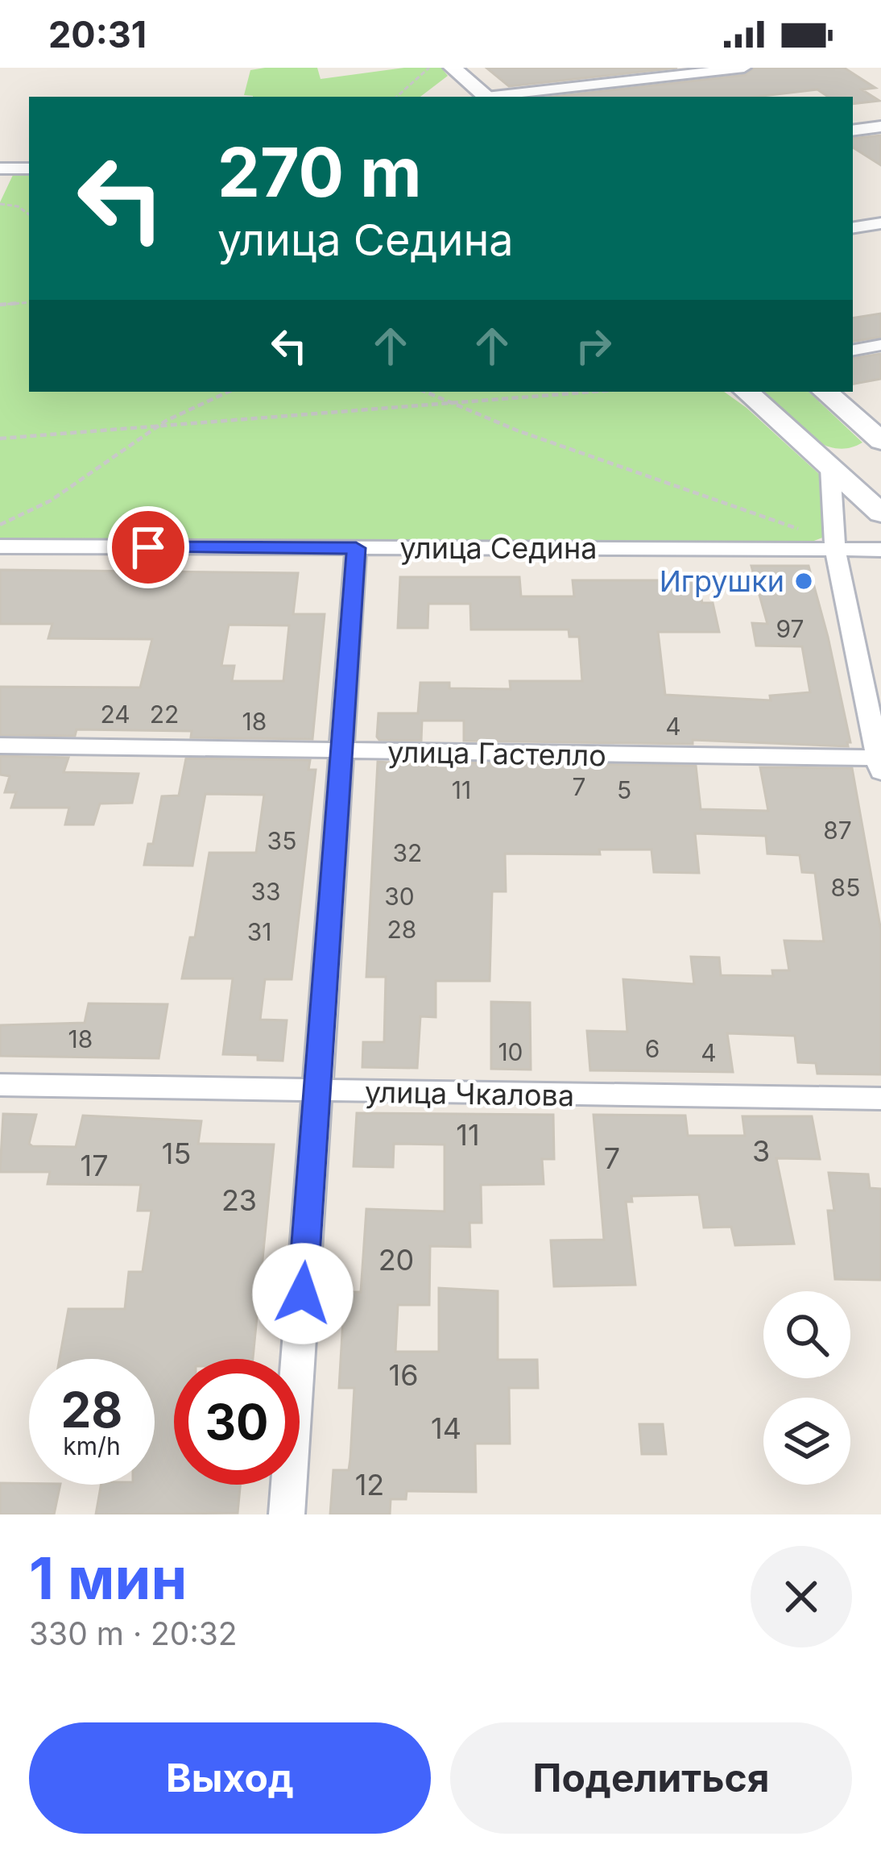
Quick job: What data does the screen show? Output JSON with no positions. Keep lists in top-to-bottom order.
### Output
{
  "streets": {
    "street": ["улица Седина", "улица Гастелло", "улица Чкалова"]
  },
  "places": ["Игрушки"],
  "house_numbers": [
    "97",
    "24",
    "22",
    "18",
    "4",
    "7",
    "11",
    "5",
    "87",
    "35",
    "32",
    "85",
    "33",
    "30",
    "28",
    "31",
    "18",
    "6",
    "10",
    "4",
    "11",
    "3",
    "15",
    "7",
    "17",
    "23",
    "20",
    "16",
    "14",
    "12"
  ],
  "page": {
    "status": "20:31",
    "turn": ["270 m", "улица Седина"],
    "speed": "28 km/h",
    "limit": "30",
    "heading": ["1 мин", "330 m · 20:32"],
    "buttons": ["Выход", "Поделиться"]
  }
}
